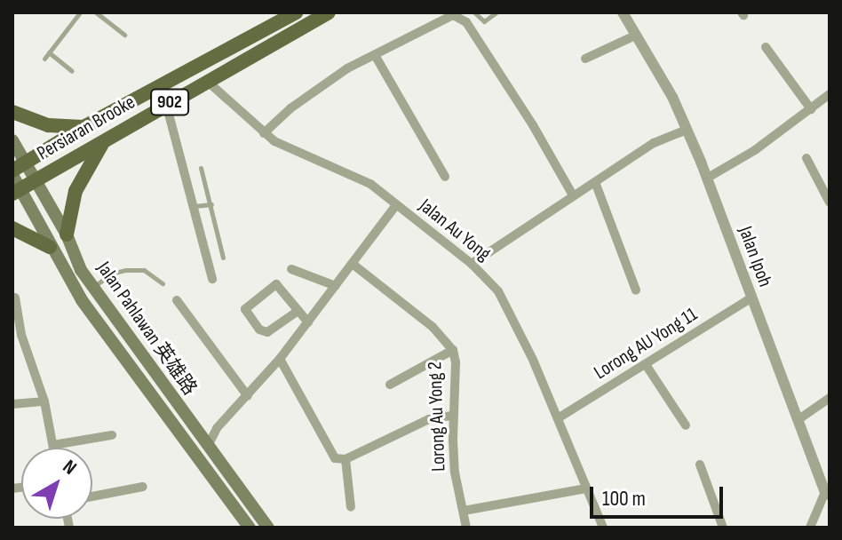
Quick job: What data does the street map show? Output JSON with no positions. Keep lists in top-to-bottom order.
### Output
{
  "streets": {
    "main road": ["902", "Persiaran Brooke", "Jalan Pahlawan 英雄路"],
    "street": [
      "Jalan Au Yong",
      "Jalan Ipoh",
      "Lorong AU Yong 11",
      "Lorong Au Yong 2"
    ]
  },
  "crossings": [
    ["Persiaran Brooke", "Jalan Au Yong"],
    ["Persiaran Brooke", "Jalan Pahlawan 英雄路"],
    ["Jalan Au Yong", "Lorong AU Yong 11"],
    ["Jalan Ipoh", "Lorong AU Yong 11"]
  ],
  "scale_bar": "100 m",
  "north": "top right"
}
